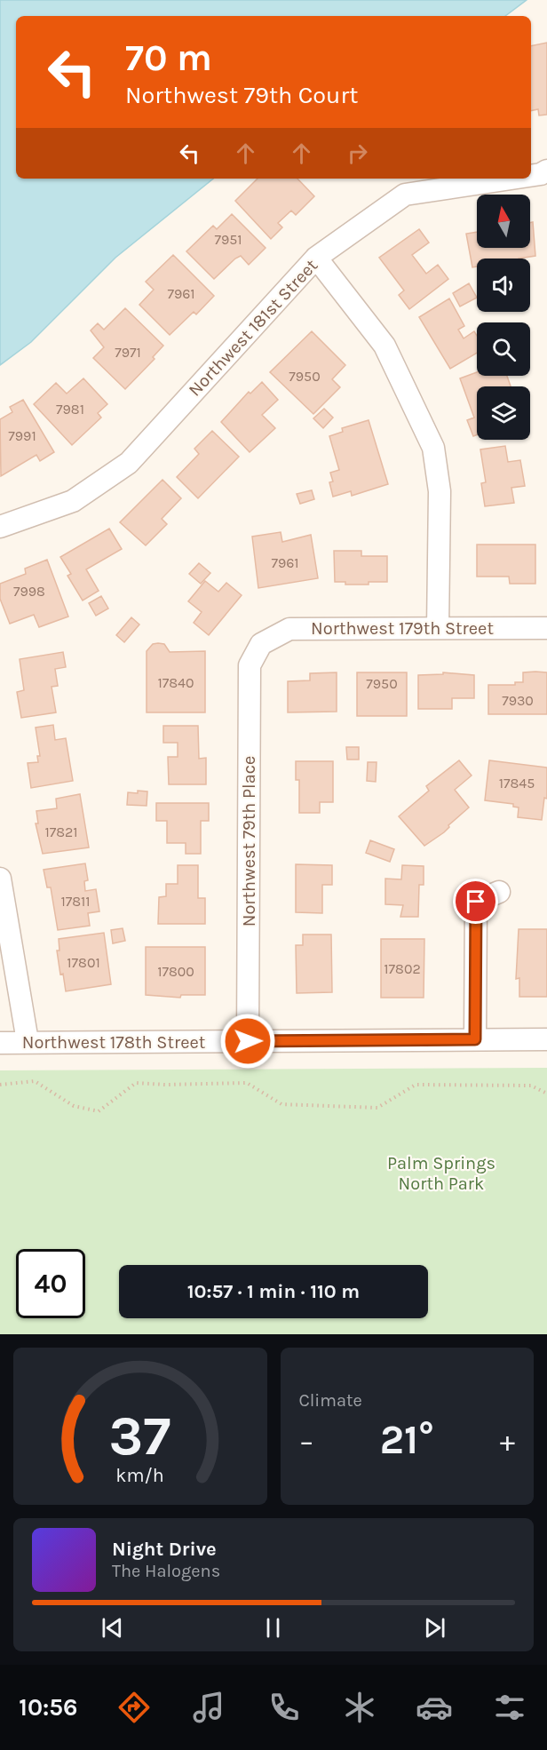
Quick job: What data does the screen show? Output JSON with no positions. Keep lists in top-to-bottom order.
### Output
{
  "streets": {
    "street": [
      "Northwest 181st Street",
      "Northwest 179th Street",
      "Northwest 79th Place",
      "Northwest 178th Street"
    ]
  },
  "crossings": [
    ["Northwest 179th Street", "Northwest 79th Place"],
    ["Northwest 79th Place", "Northwest 178th Street"]
  ],
  "parks": ["Palm Springs North Park"],
  "house_numbers": [
    "7951",
    "7961",
    "7971",
    "7950",
    "7981",
    "7991",
    "7961",
    "7998",
    "17840",
    "7950",
    "7930",
    "17845",
    "17821",
    "17811",
    "17801",
    "17802",
    "17800"
  ],
  "north": "top",
  "page": {
    "turn": ["70 m", "Northwest 79th Court"],
    "limit": "40",
    "trip": "10:57 · 1 min · 110 m",
    "tile": "Climate",
    "heat": ["−", "21°", "+"],
    "song": ["Night Drive", "The Halogens"],
    "tabs": "10:56",
    "gauge": ["37", "km/h"]
  }
}
